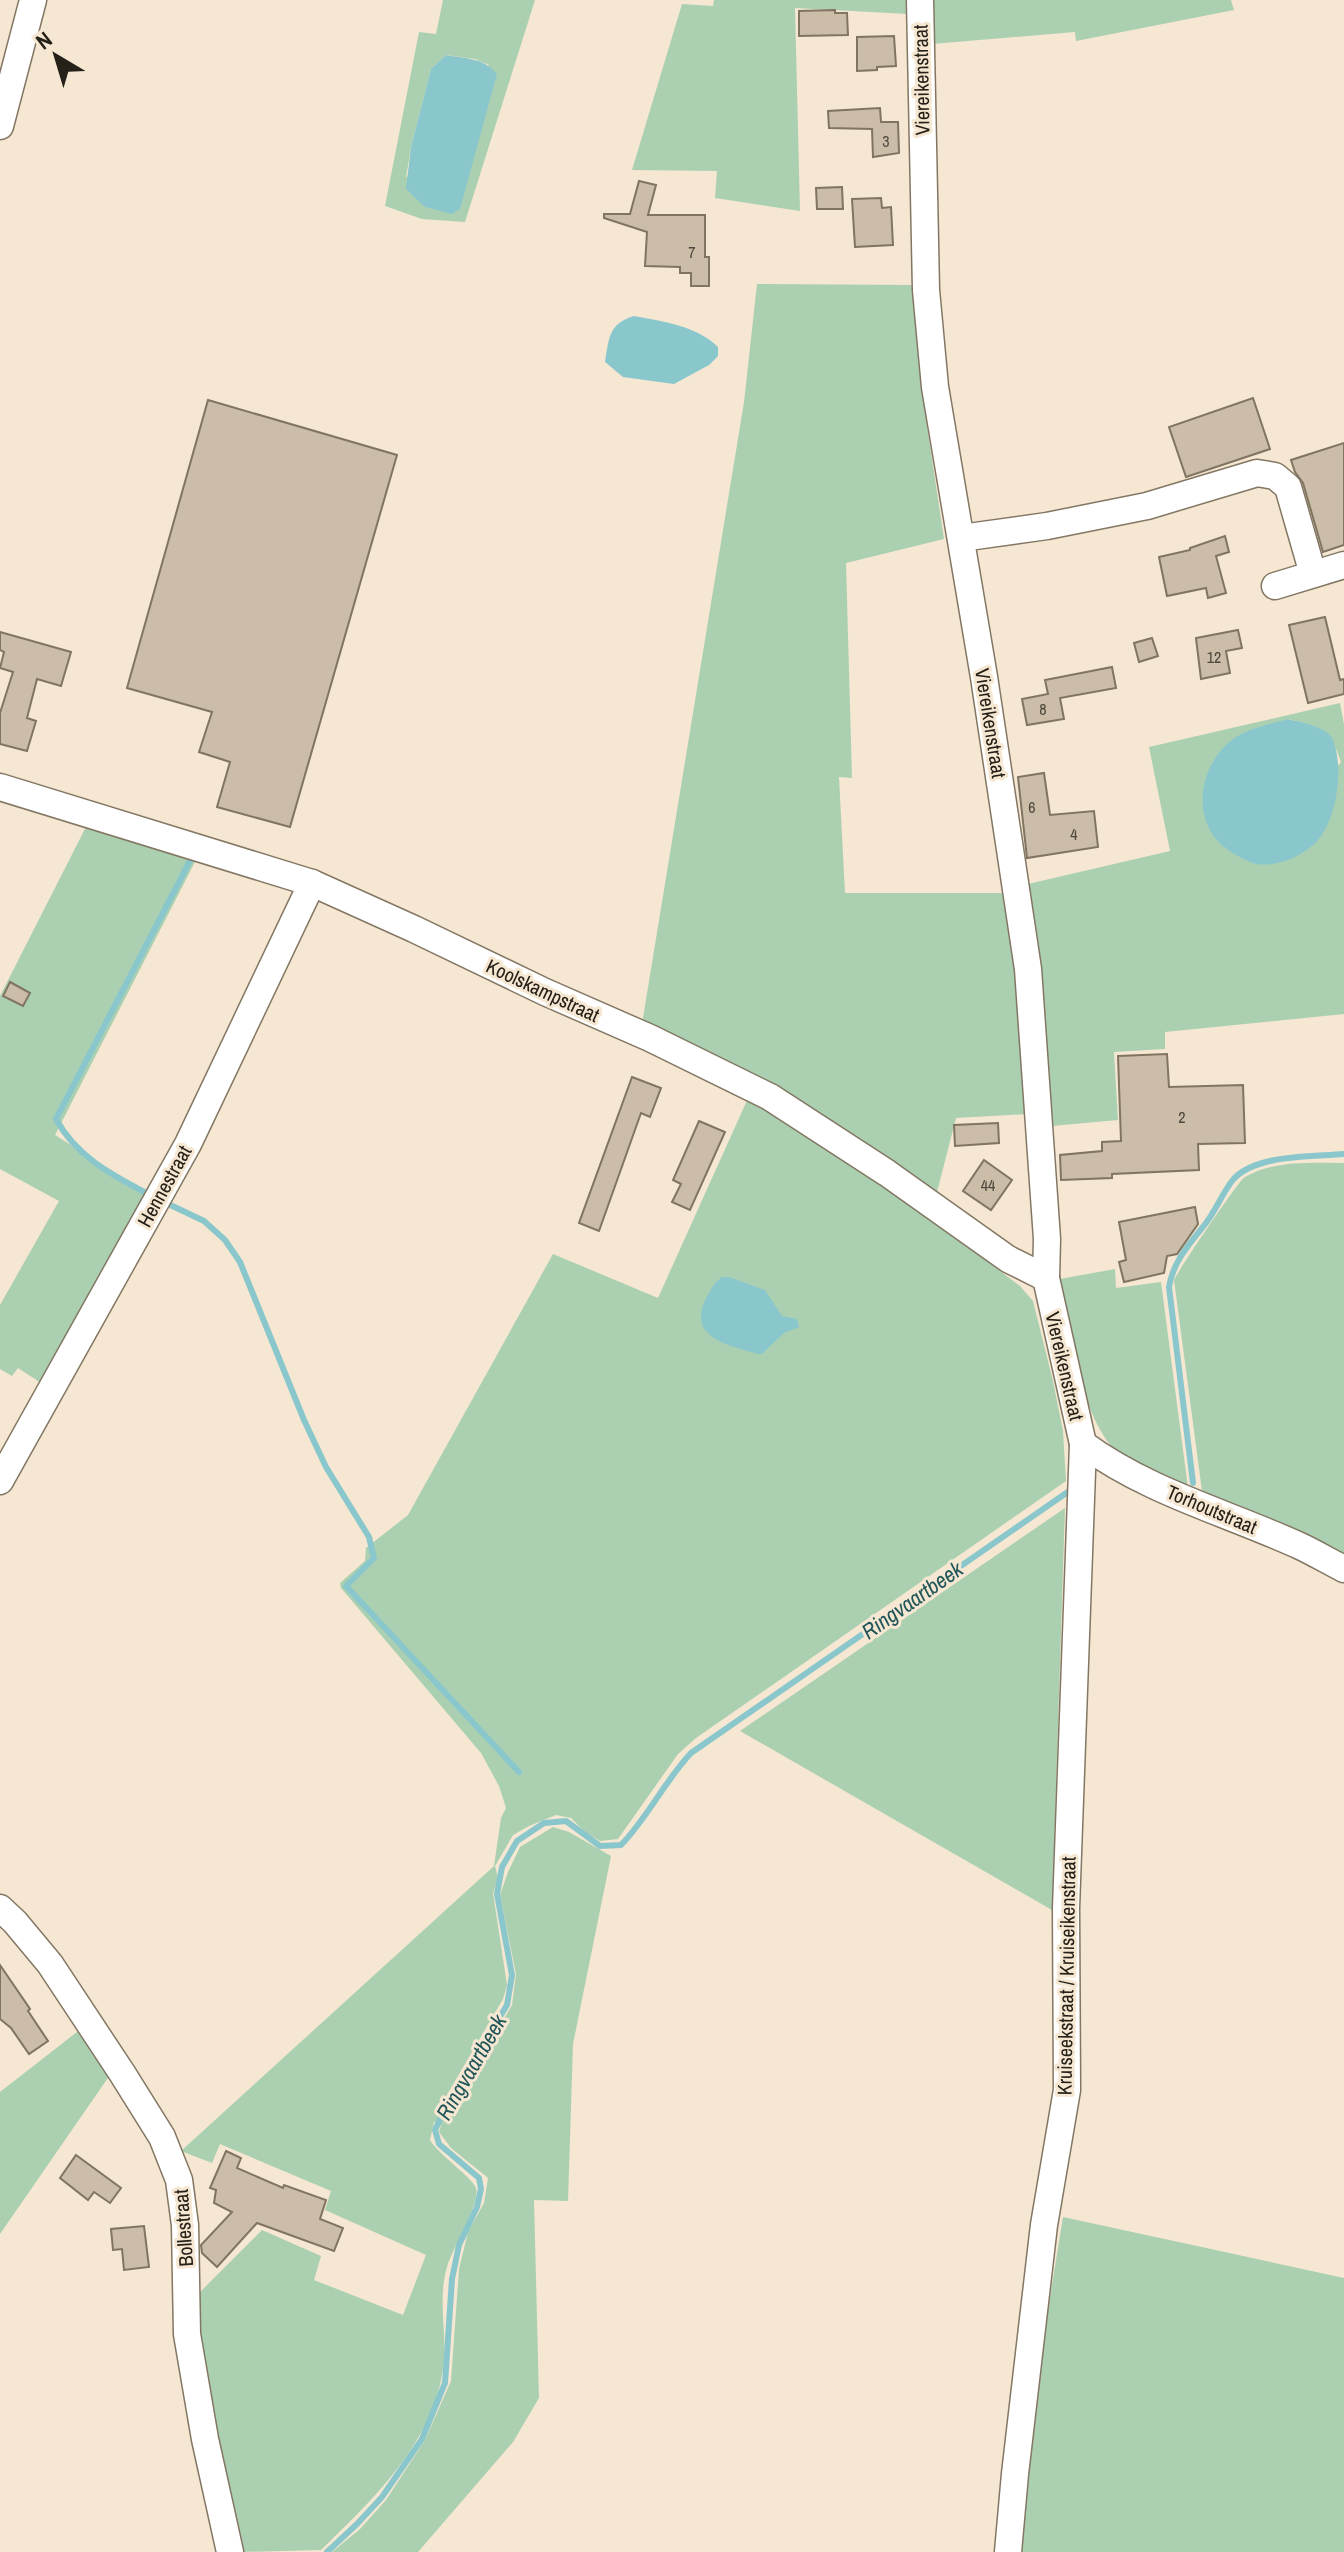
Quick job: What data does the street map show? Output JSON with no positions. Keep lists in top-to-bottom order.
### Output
{
  "streets": {
    "street": [
      "Viereikenstraat",
      "Koolskampstraat",
      "Hennestraat",
      "Torhoutstraat",
      "Kruiseekstraat / Kruiseikenstraat",
      "Bollestraat"
    ]
  },
  "crossings": [
    ["Viereikenstraat", "Koolskampstraat"],
    ["Viereikenstraat", "Torhoutstraat"],
    ["Viereikenstraat", "Kruiseekstraat / Kruiseikenstraat"],
    ["Koolskampstraat", "Hennestraat"],
    ["Torhoutstraat", "Kruiseekstraat / Kruiseikenstraat"]
  ],
  "water": ["Ringvaartbeek"],
  "house_numbers": [
    "3",
    "7",
    "12",
    "8",
    "6",
    "4",
    "2",
    "44"
  ],
  "north": "top left"
}
